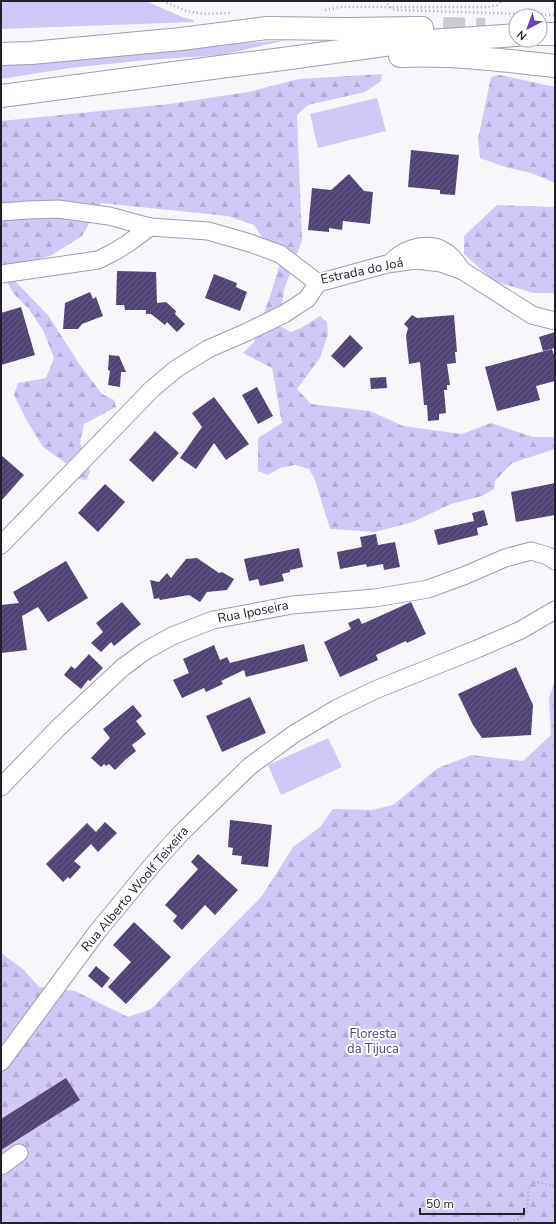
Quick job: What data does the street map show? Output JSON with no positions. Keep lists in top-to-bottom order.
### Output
{
  "streets": {
    "street": ["Estrada do Joá", "Rua Iposeira", "Rua Alberto Woolf Teixeira"]
  },
  "parks": ["Floresta da Tijuca"],
  "scale_bar": "50 m",
  "north": "bottom left"
}
